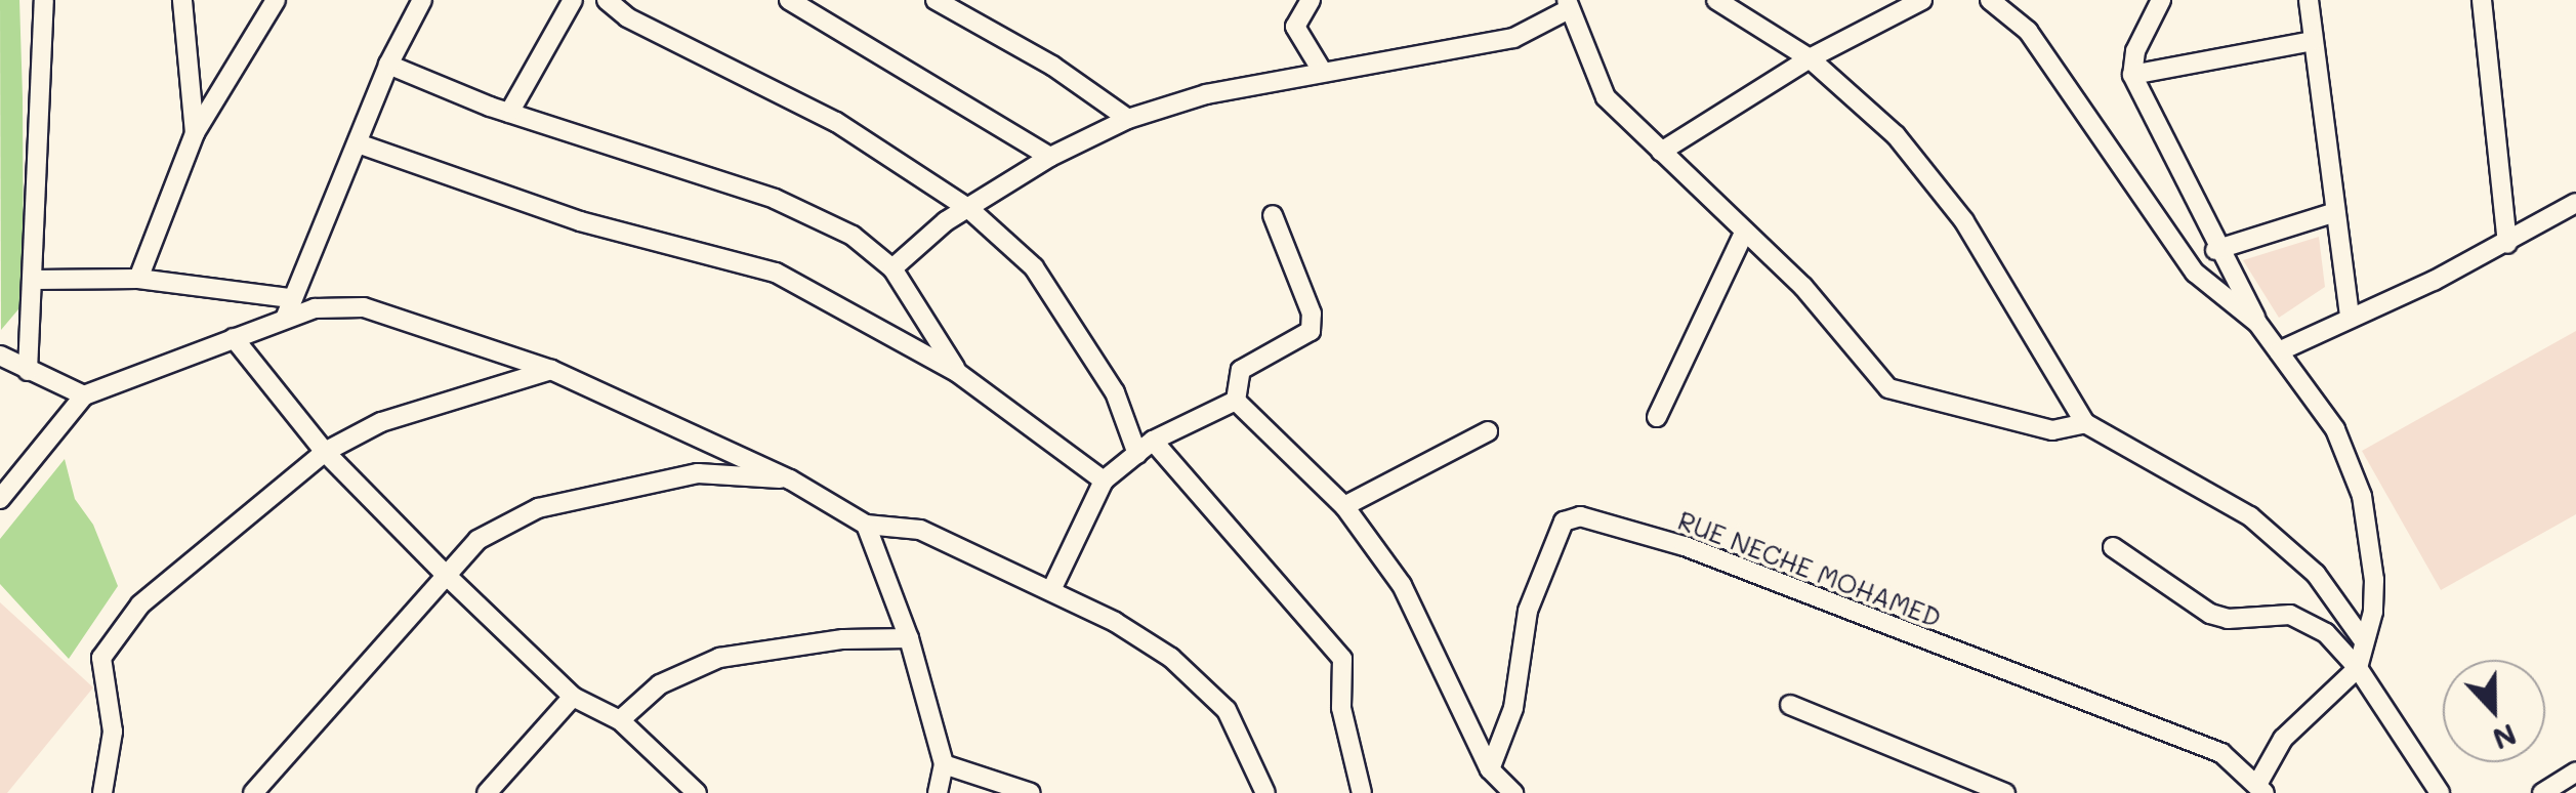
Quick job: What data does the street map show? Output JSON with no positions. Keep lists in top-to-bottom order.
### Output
{
  "streets": {
    "street": ["RUE NECHE MOHAMED"]
  },
  "north": "bottom"
}
